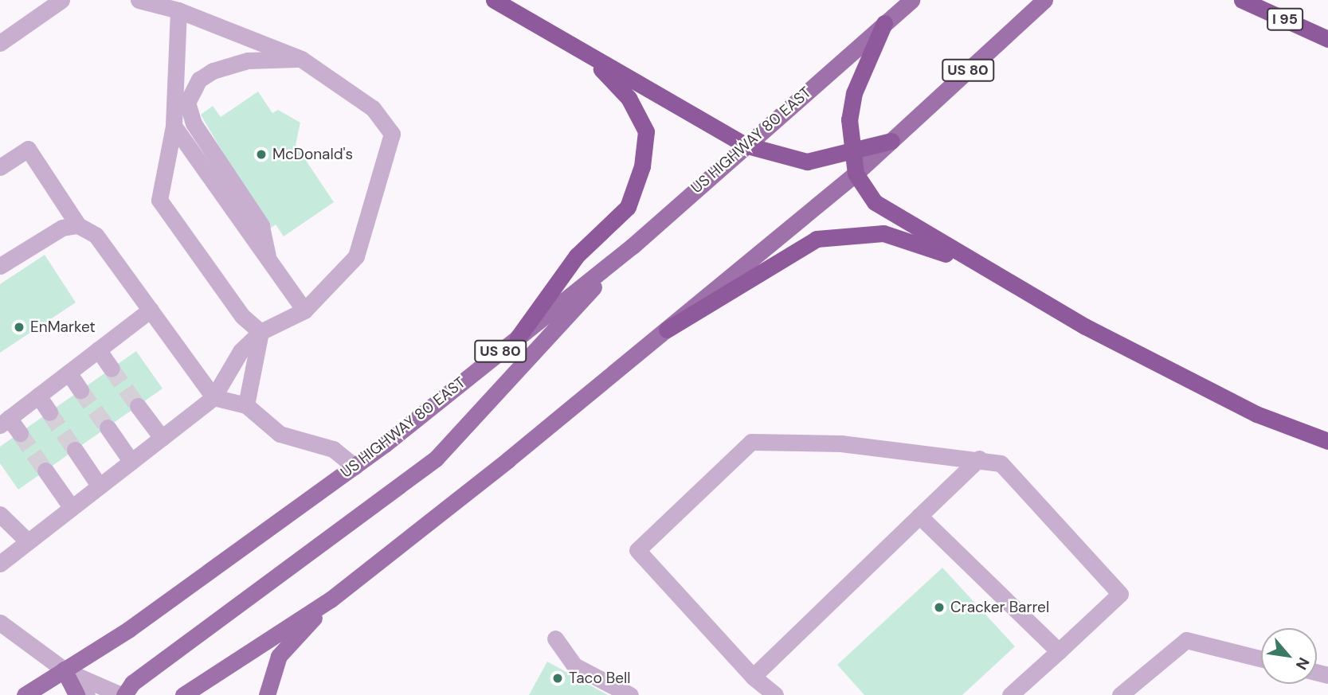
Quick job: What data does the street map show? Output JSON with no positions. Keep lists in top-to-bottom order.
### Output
{
  "streets": {
    "highway": ["I 95"],
    "main road": ["US 80", "US HIGHWAY 80 EAST"]
  },
  "places": [
    "McDonald's",
    "EnMarket",
    "Cracker Barrel",
    "Taco Bell"
  ],
  "north": "bottom right"
}
